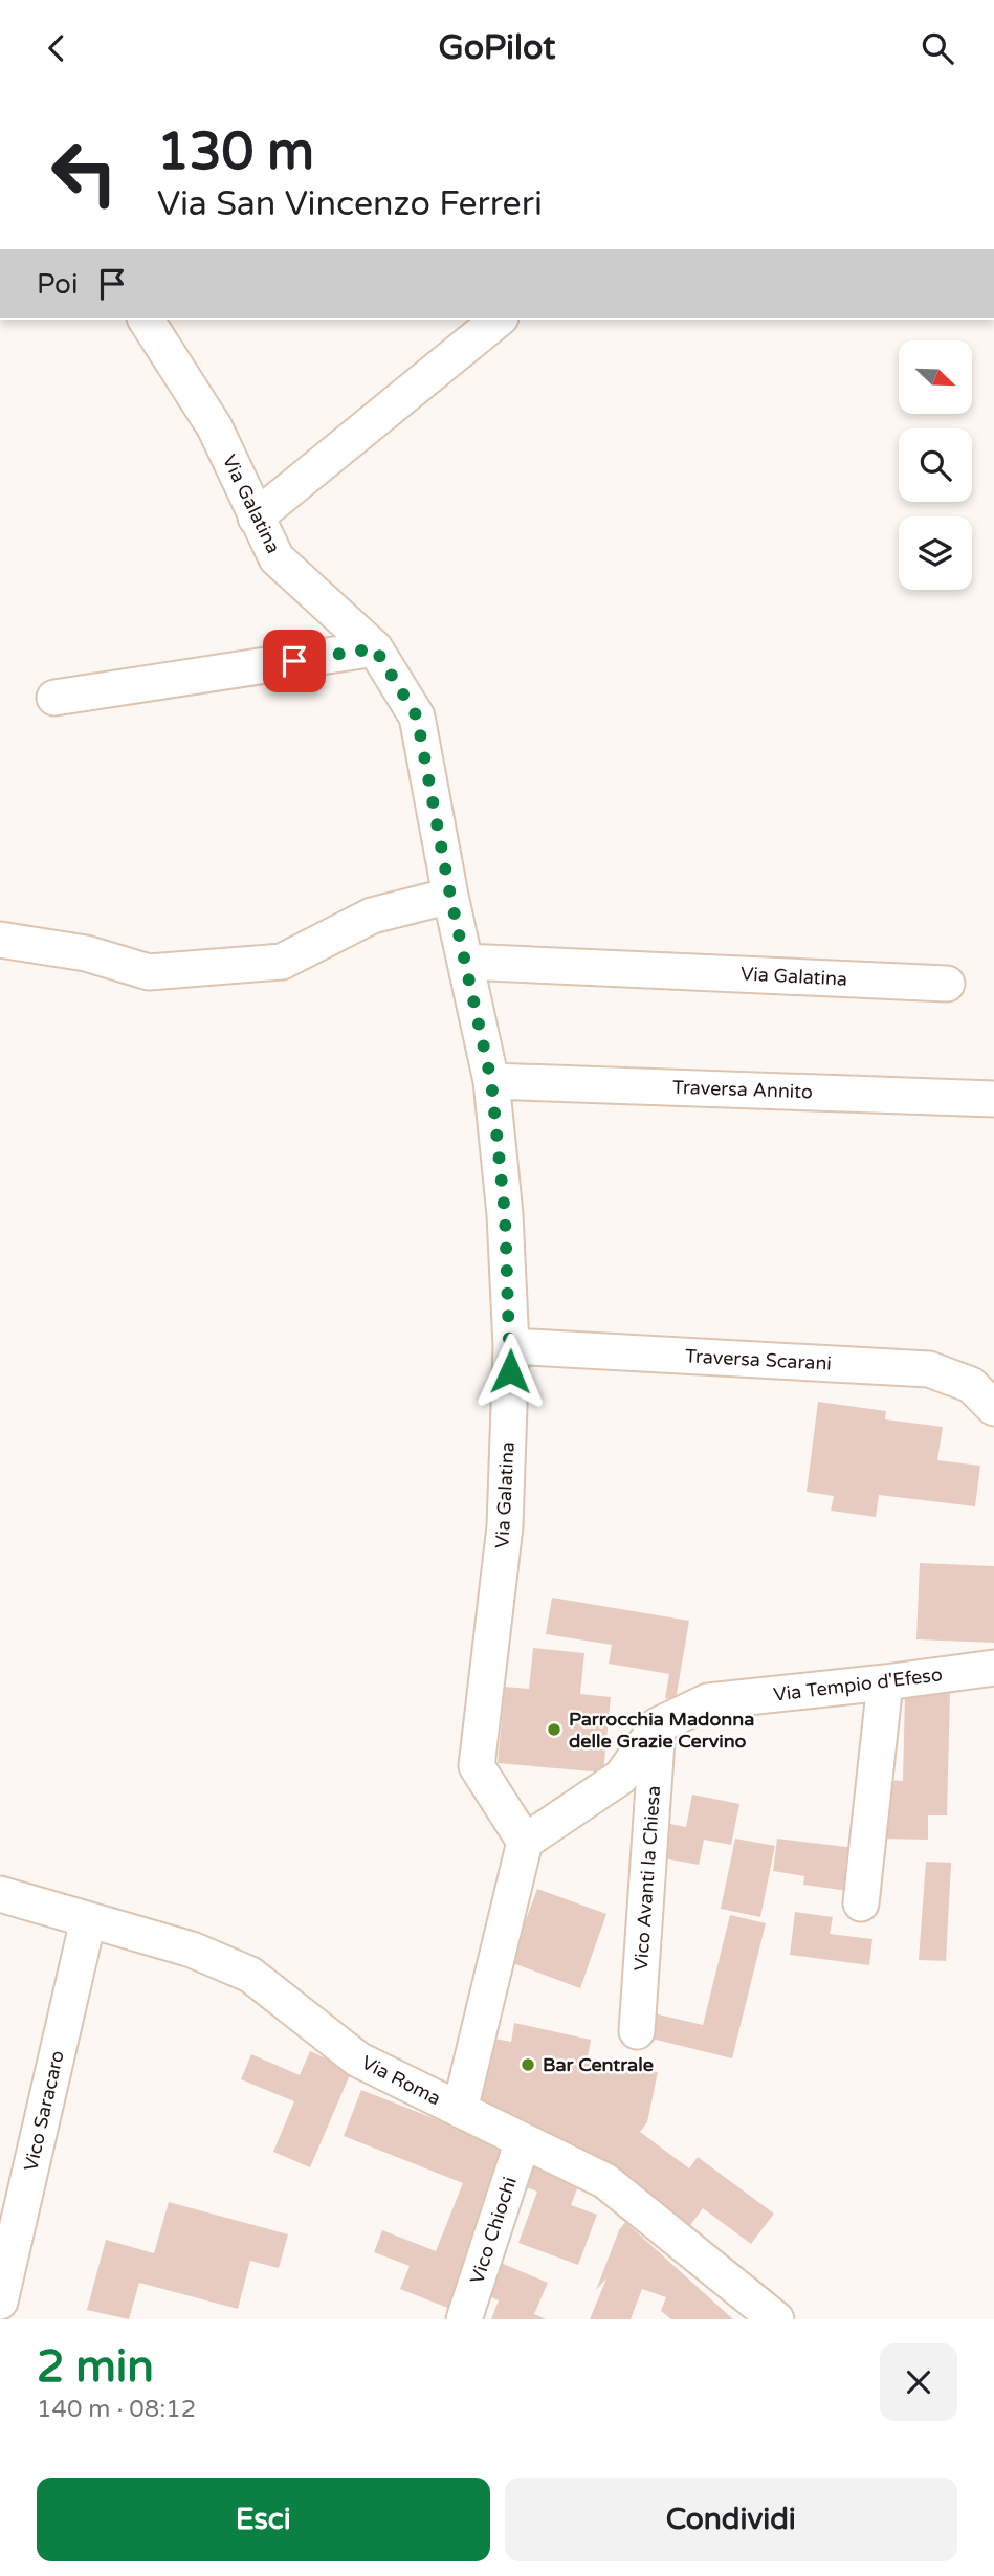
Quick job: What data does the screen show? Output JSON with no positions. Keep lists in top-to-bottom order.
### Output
{
  "streets": {
    "street": [
      "Via Galatina",
      "Traversa Annito",
      "Traversa Scarani",
      "Via Tempio d'Efeso",
      "Vico Avanti la Chiesa",
      "Via Roma",
      "Vico Saracaro",
      "Vico Chiochi"
    ]
  },
  "crossings": [
    ["Via Galatina", "Traversa Annito"],
    ["Via Galatina", "Traversa Scarani"],
    ["Via Galatina", "Via Tempio d'Efeso"],
    ["Via Tempio d'Efeso", "Vico Avanti la Chiesa"],
    ["Via Roma", "Vico Saracaro"],
    ["Via Roma", "Vico Chiochi"]
  ],
  "places": ["Parrocchia Madonna delle Grazie Cervino", "Bar Centrale"],
  "north": "bottom right",
  "page": {
    "header": "GoPilot",
    "turn": ["130 m", "Via San Vincenzo Ferreri"],
    "then": "Poi",
    "heading": ["2 min", "140 m · 08:12"],
    "buttons": ["Esci", "Condividi"]
  }
}
